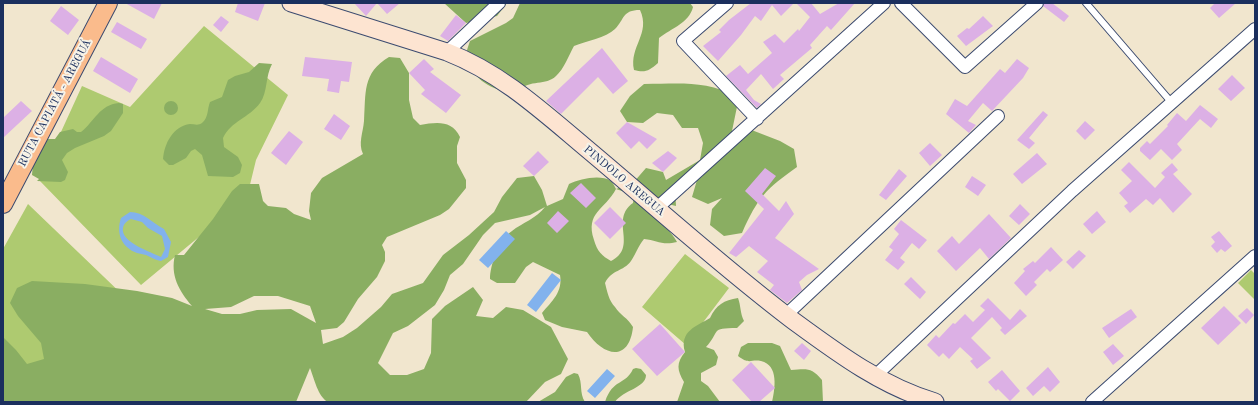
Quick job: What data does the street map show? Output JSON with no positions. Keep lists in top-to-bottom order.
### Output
{
  "streets": {
    "main road": ["RUTA CAPIATÁ - AREGUÁ", "PINDOLO AREGUA"]
  }
}
